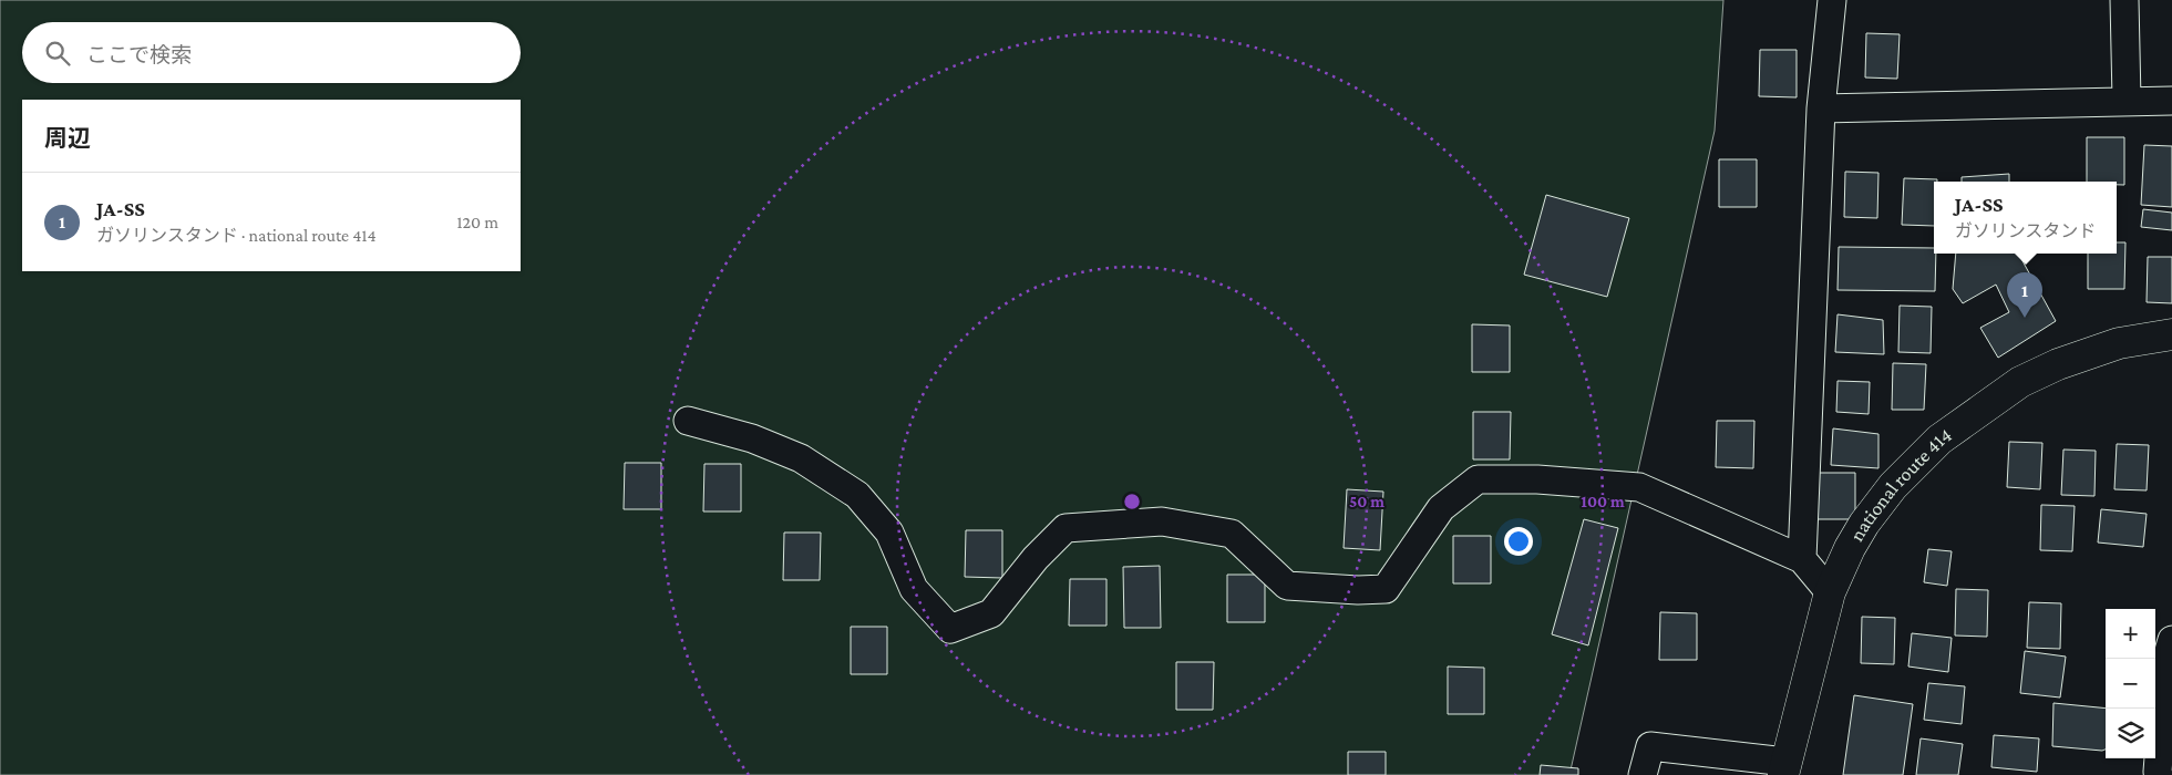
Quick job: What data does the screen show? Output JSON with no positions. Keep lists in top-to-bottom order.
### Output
{
  "streets": {
    "highway": ["national route 414"]
  },
  "page": {
    "search": "ここで検索",
    "heading": "周辺",
    "list": [
      {
        "mark": "1",
        "name": "JA-SS",
        "note": "ガソリンスタンド · national route 414",
        "value": "120 m"
      }
    ],
    "popup": ["JA-SS", "ガソリンスタンド"],
    "pins": "1",
    "map_buttons": ["+", "−"]
  },
  "rings": ["50 m", "100 m"]
}
